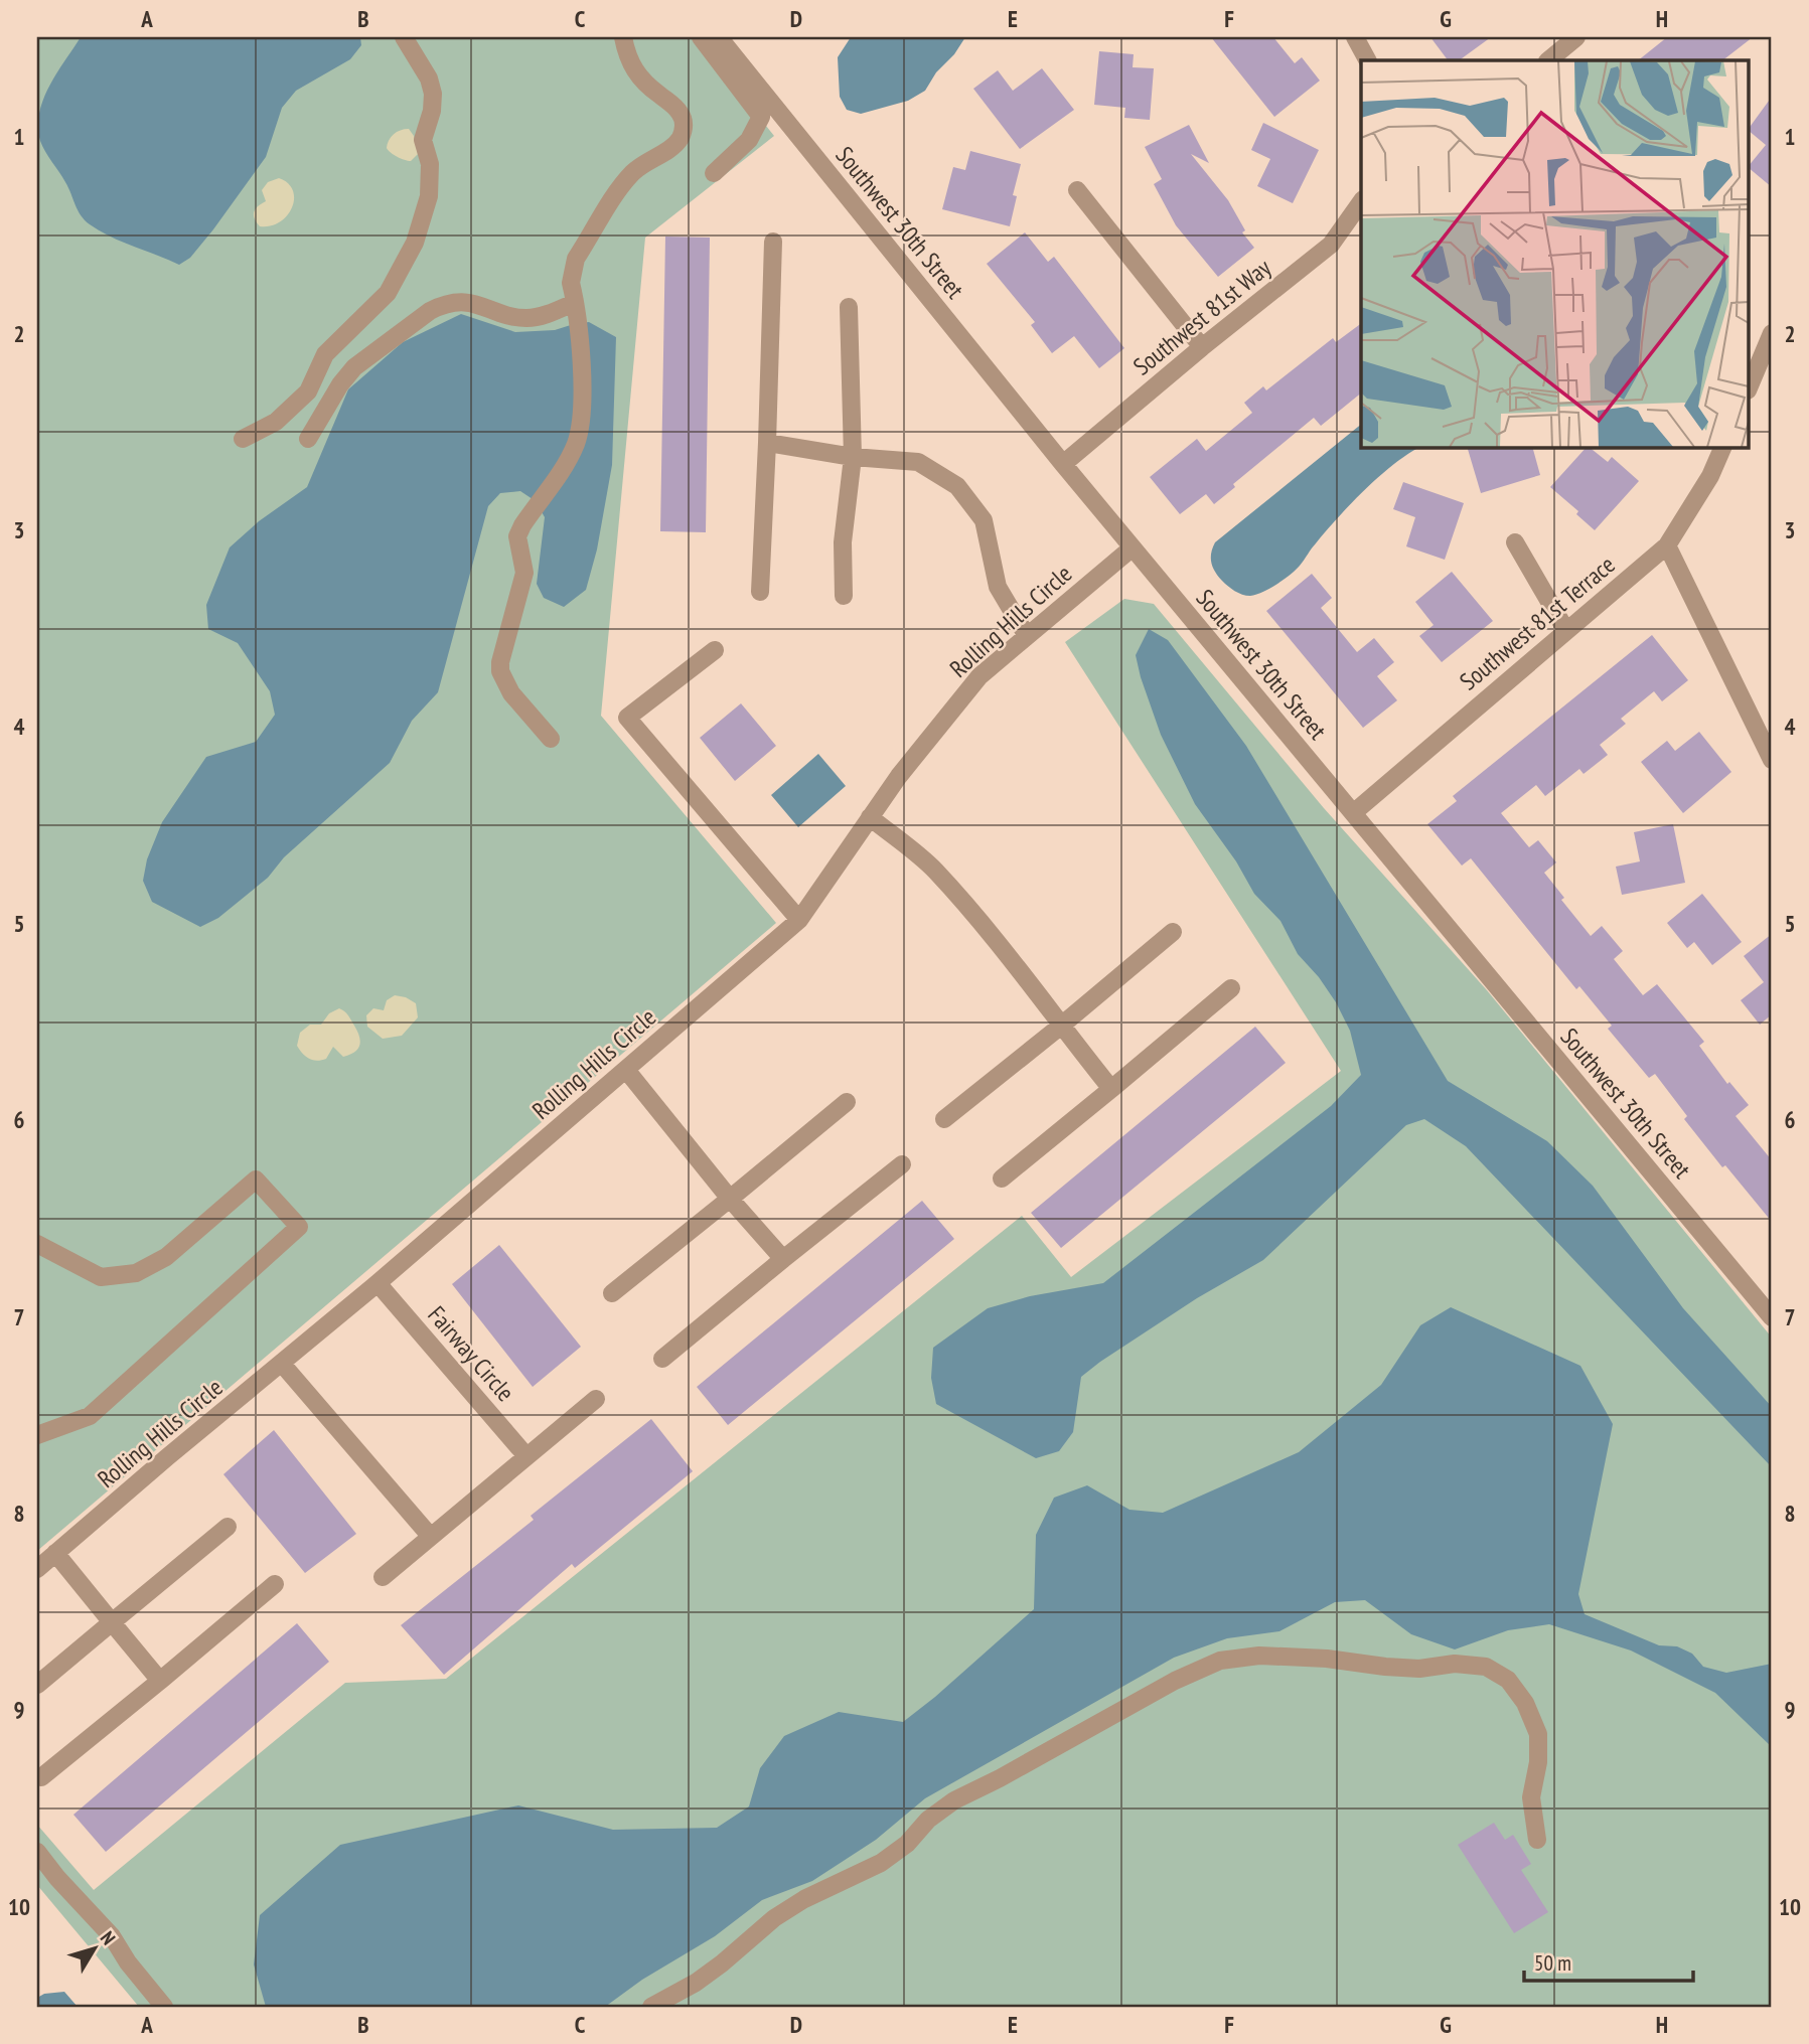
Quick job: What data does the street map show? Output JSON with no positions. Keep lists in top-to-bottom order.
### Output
{
  "streets": {
    "street": [
      "Southwest 30th Street",
      "Southwest 81st Way",
      "Rolling Hills Circle",
      "Southwest 81st Terrace",
      "Fairway Circle"
    ]
  },
  "crossings": [
    ["Southwest 30th Street", "Southwest 81st Way"],
    ["Southwest 30th Street", "Rolling Hills Circle"],
    ["Southwest 30th Street", "Southwest 81st Terrace"],
    ["Rolling Hills Circle", "Fairway Circle"]
  ],
  "scale_bar": "50 m",
  "north": "top right",
  "grid": {
    "columns": [
      "A",
      "B",
      "C",
      "D",
      "E",
      "F",
      "G",
      "H"
    ],
    "rows": [
      "1",
      "2",
      "3",
      "4",
      "5",
      "6",
      "7",
      "8",
      "9",
      "10"
    ]
  }
}
